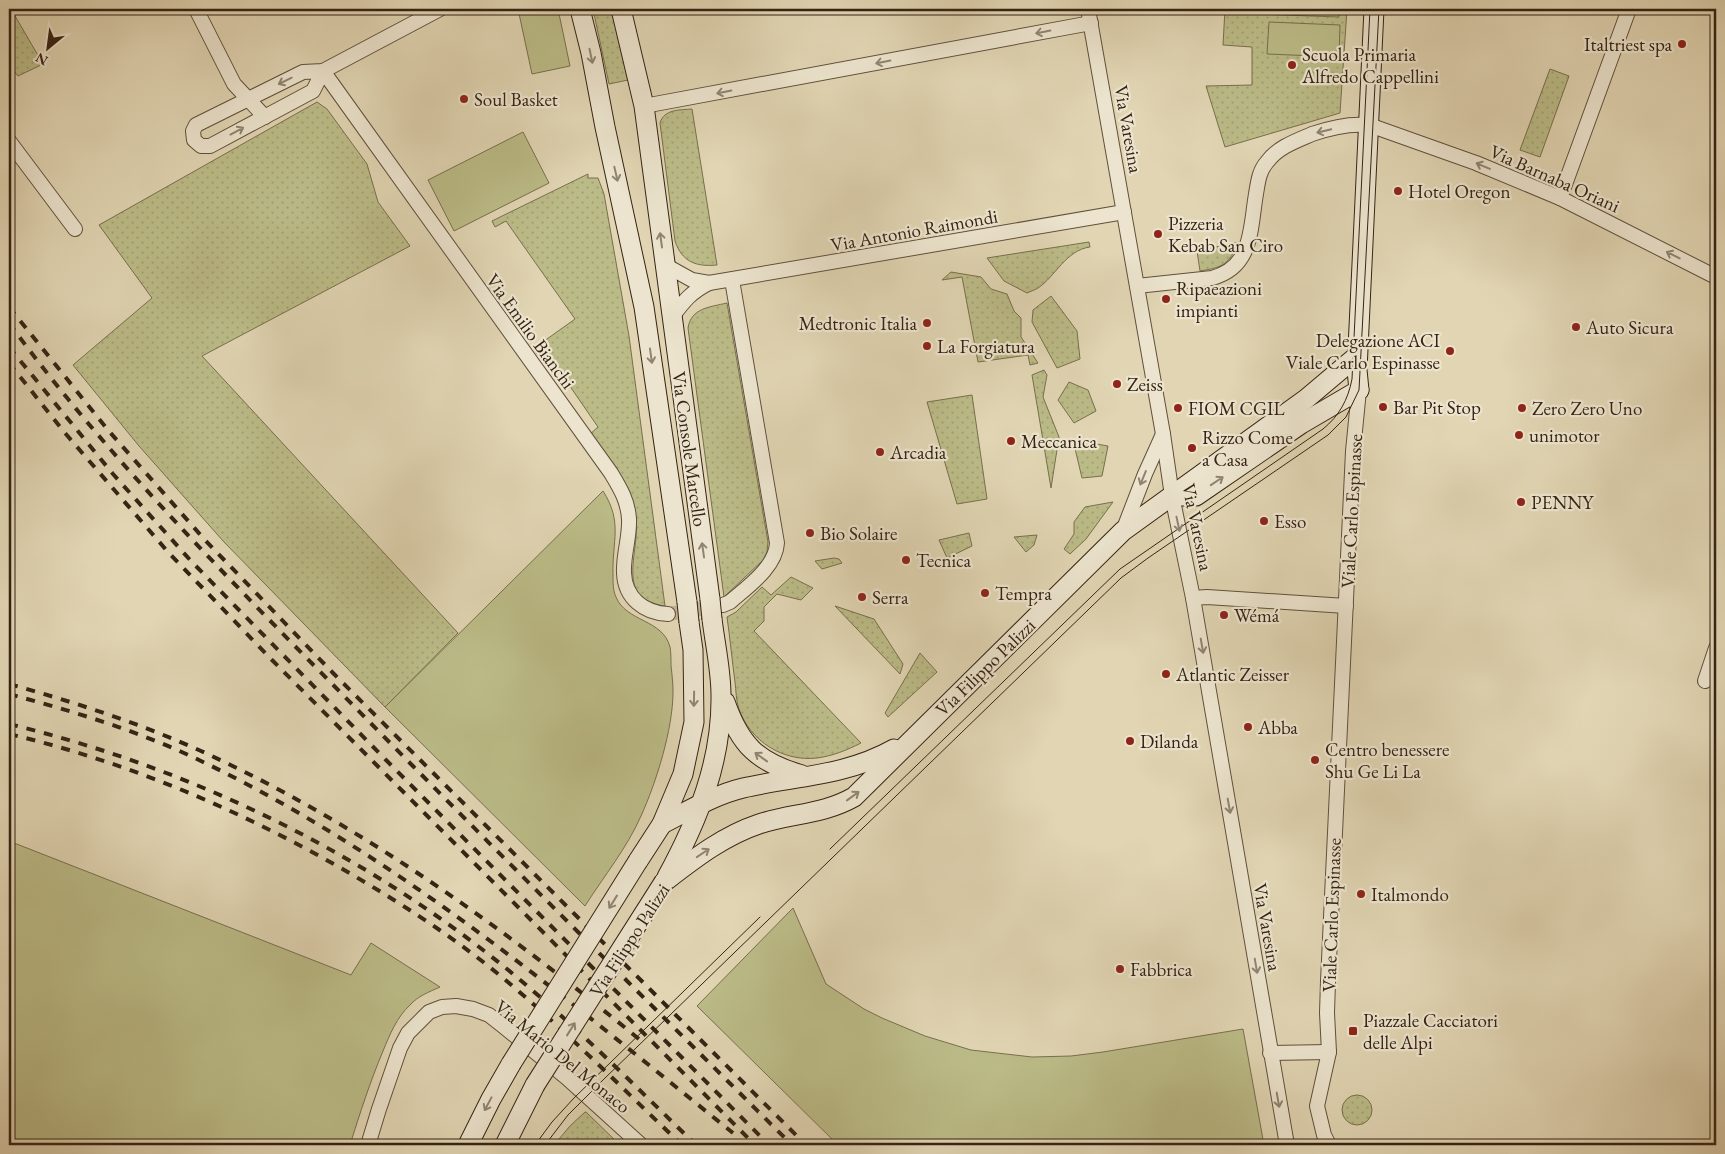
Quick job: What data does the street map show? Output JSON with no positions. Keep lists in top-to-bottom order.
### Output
{
  "streets": {
    "main road": ["Via Console Marcello", "Viale Carlo Espinasse", "Via Filippo Palizzi"],
    "street": [
      "Via Varesina",
      "Via Barnaba Oriani",
      "Via Antonio Raimondi",
      "Via Emilio Bianchi",
      "Via Mario Del Monaco"
    ]
  },
  "crossings": [
    ["Via Varesina", "Via Antonio Raimondi"],
    ["Via Varesina", "Via Filippo Palizzi"],
    ["Via Barnaba Oriani", "Viale Carlo Espinasse"],
    ["Via Antonio Raimondi", "Via Console Marcello"],
    ["Via Console Marcello", "Via Filippo Palizzi"],
    ["Viale Carlo Espinasse", "Via Filippo Palizzi"]
  ],
  "one_way": ["Via Varesina", "Via Barnaba Oriani"],
  "places": {
    "other": [
      "Italtriest spa",
      "Scuola Primaria Alfredo Cappellini",
      "Soul Basket",
      "Hotel Oregon",
      "Pizzeria Kebab San Ciro",
      "Ripaeazioni impianti",
      "Medtronic Italia",
      "Auto Sicura",
      "La Forgiatura",
      "Delegazione ACI Viale Carlo Espinasse",
      "Zeiss",
      "Bar Pit Stop",
      "FIOM CGIL",
      "Zero Zero Uno",
      "unimotor",
      "Meccanica",
      "Rizzo Come a Casa",
      "Arcadia",
      "PENNY",
      "Esso",
      "Bio Solaire",
      "Tecnica",
      "Tempra",
      "Serra",
      "Wémá",
      "Atlantic Zeisser",
      "Abba",
      "Dilanda",
      "Centro benessere Shu Ge Li La",
      "Italmondo",
      "Fabbrica"
    ],
    "transit": ["Piazzale Cacciatori delle Alpi"]
  },
  "north": "bottom left"
}
